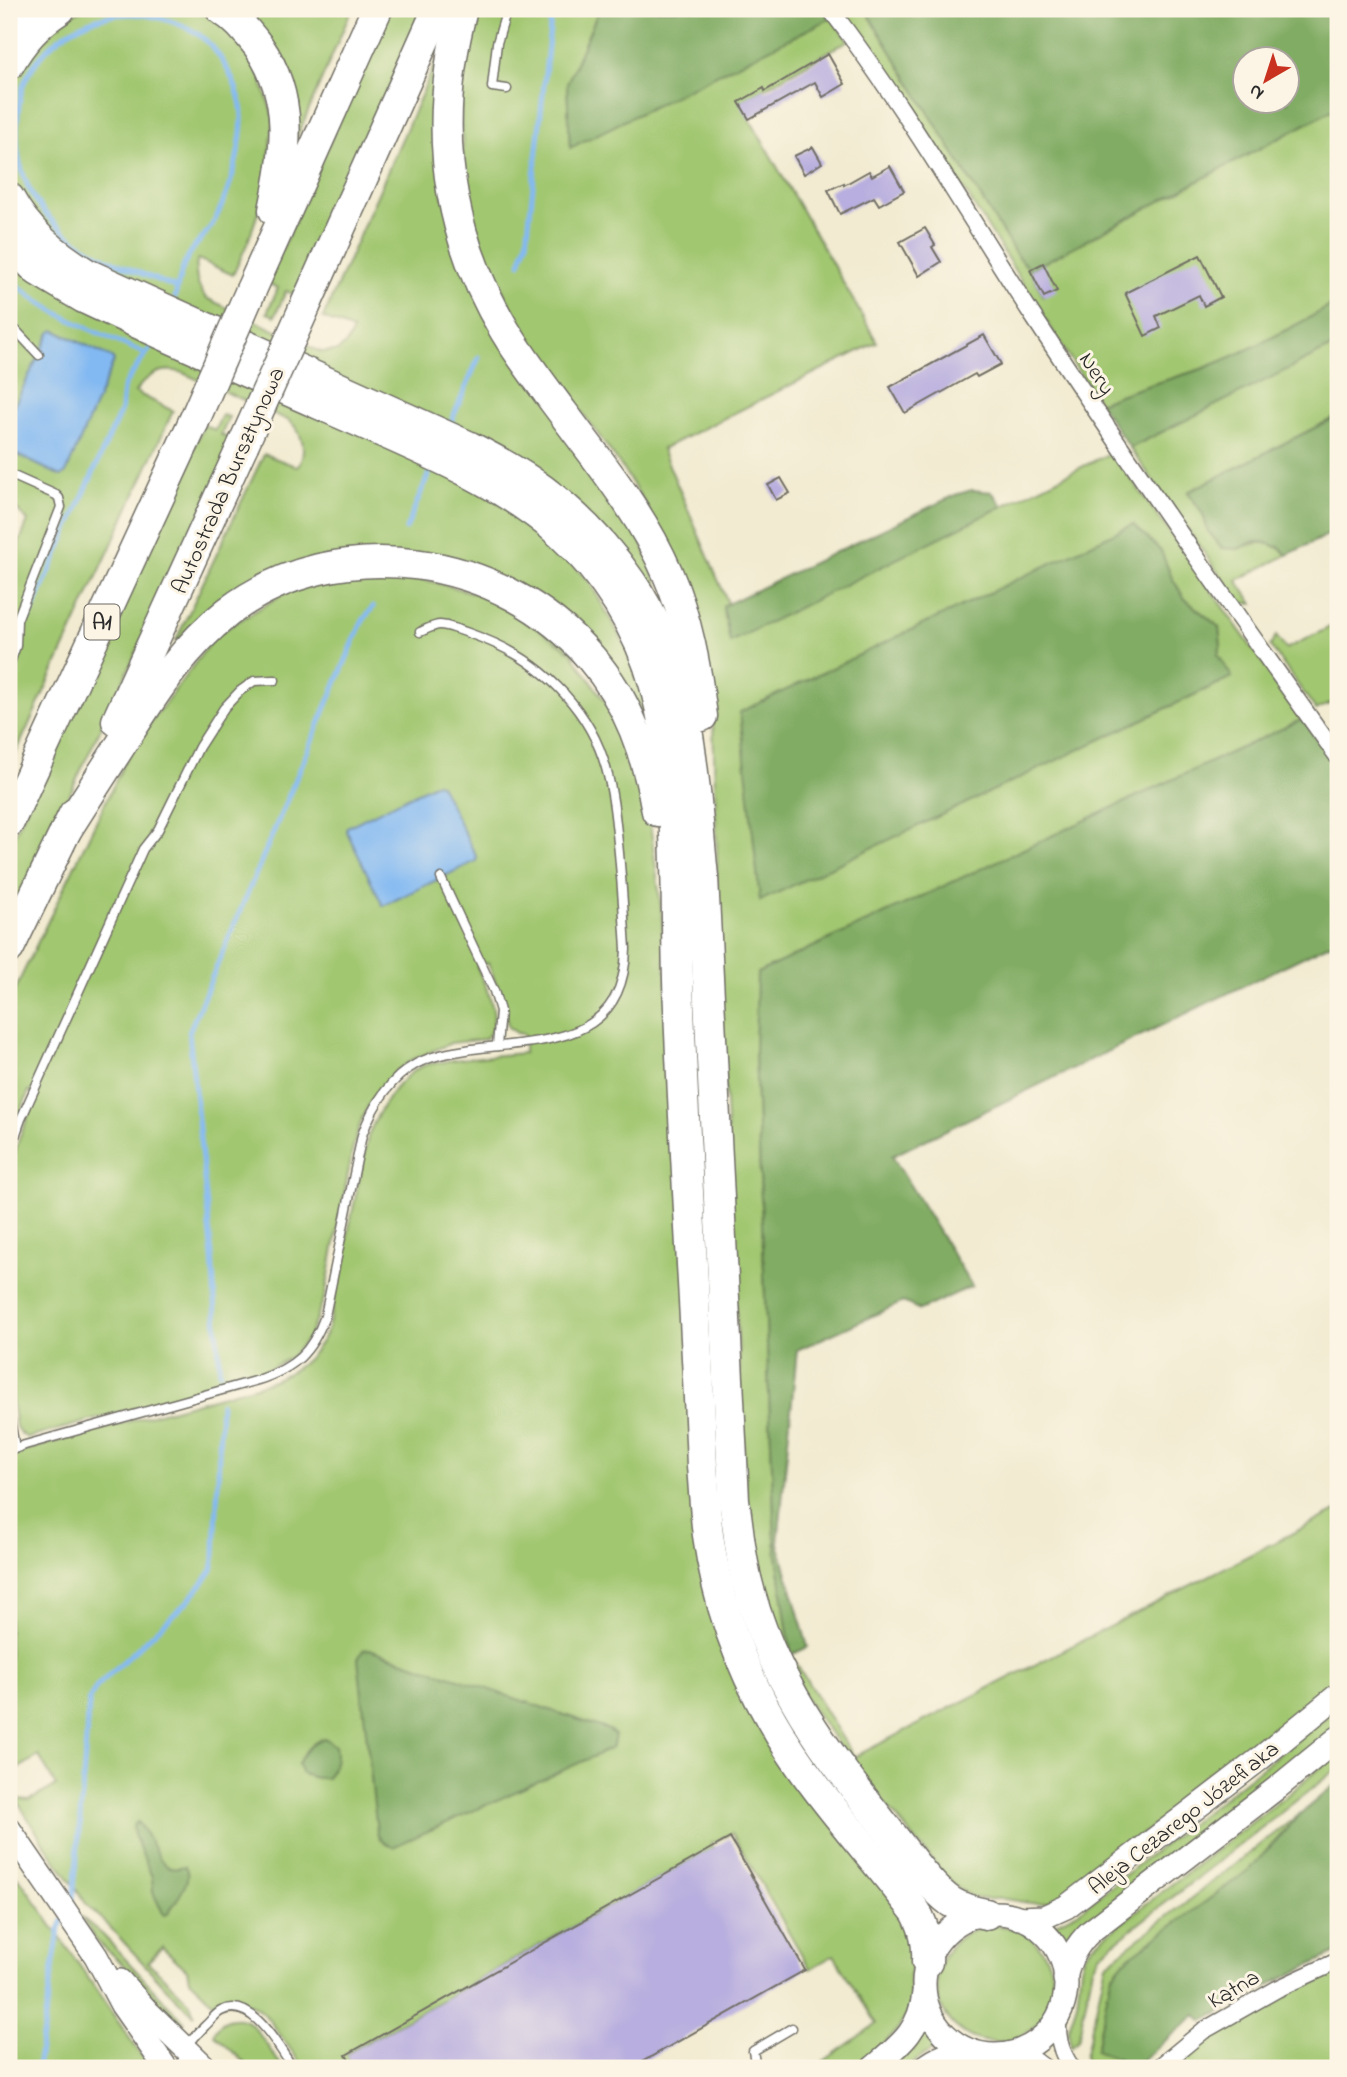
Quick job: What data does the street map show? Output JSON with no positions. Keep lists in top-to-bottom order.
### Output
{
  "streets": {
    "highway": ["Autostrada Bursztynowa", "A1"],
    "main road": ["Aleja Cezarego Józefiaka"],
    "street": ["Nery", "Kątna"]
  },
  "north": "bottom left"
}
